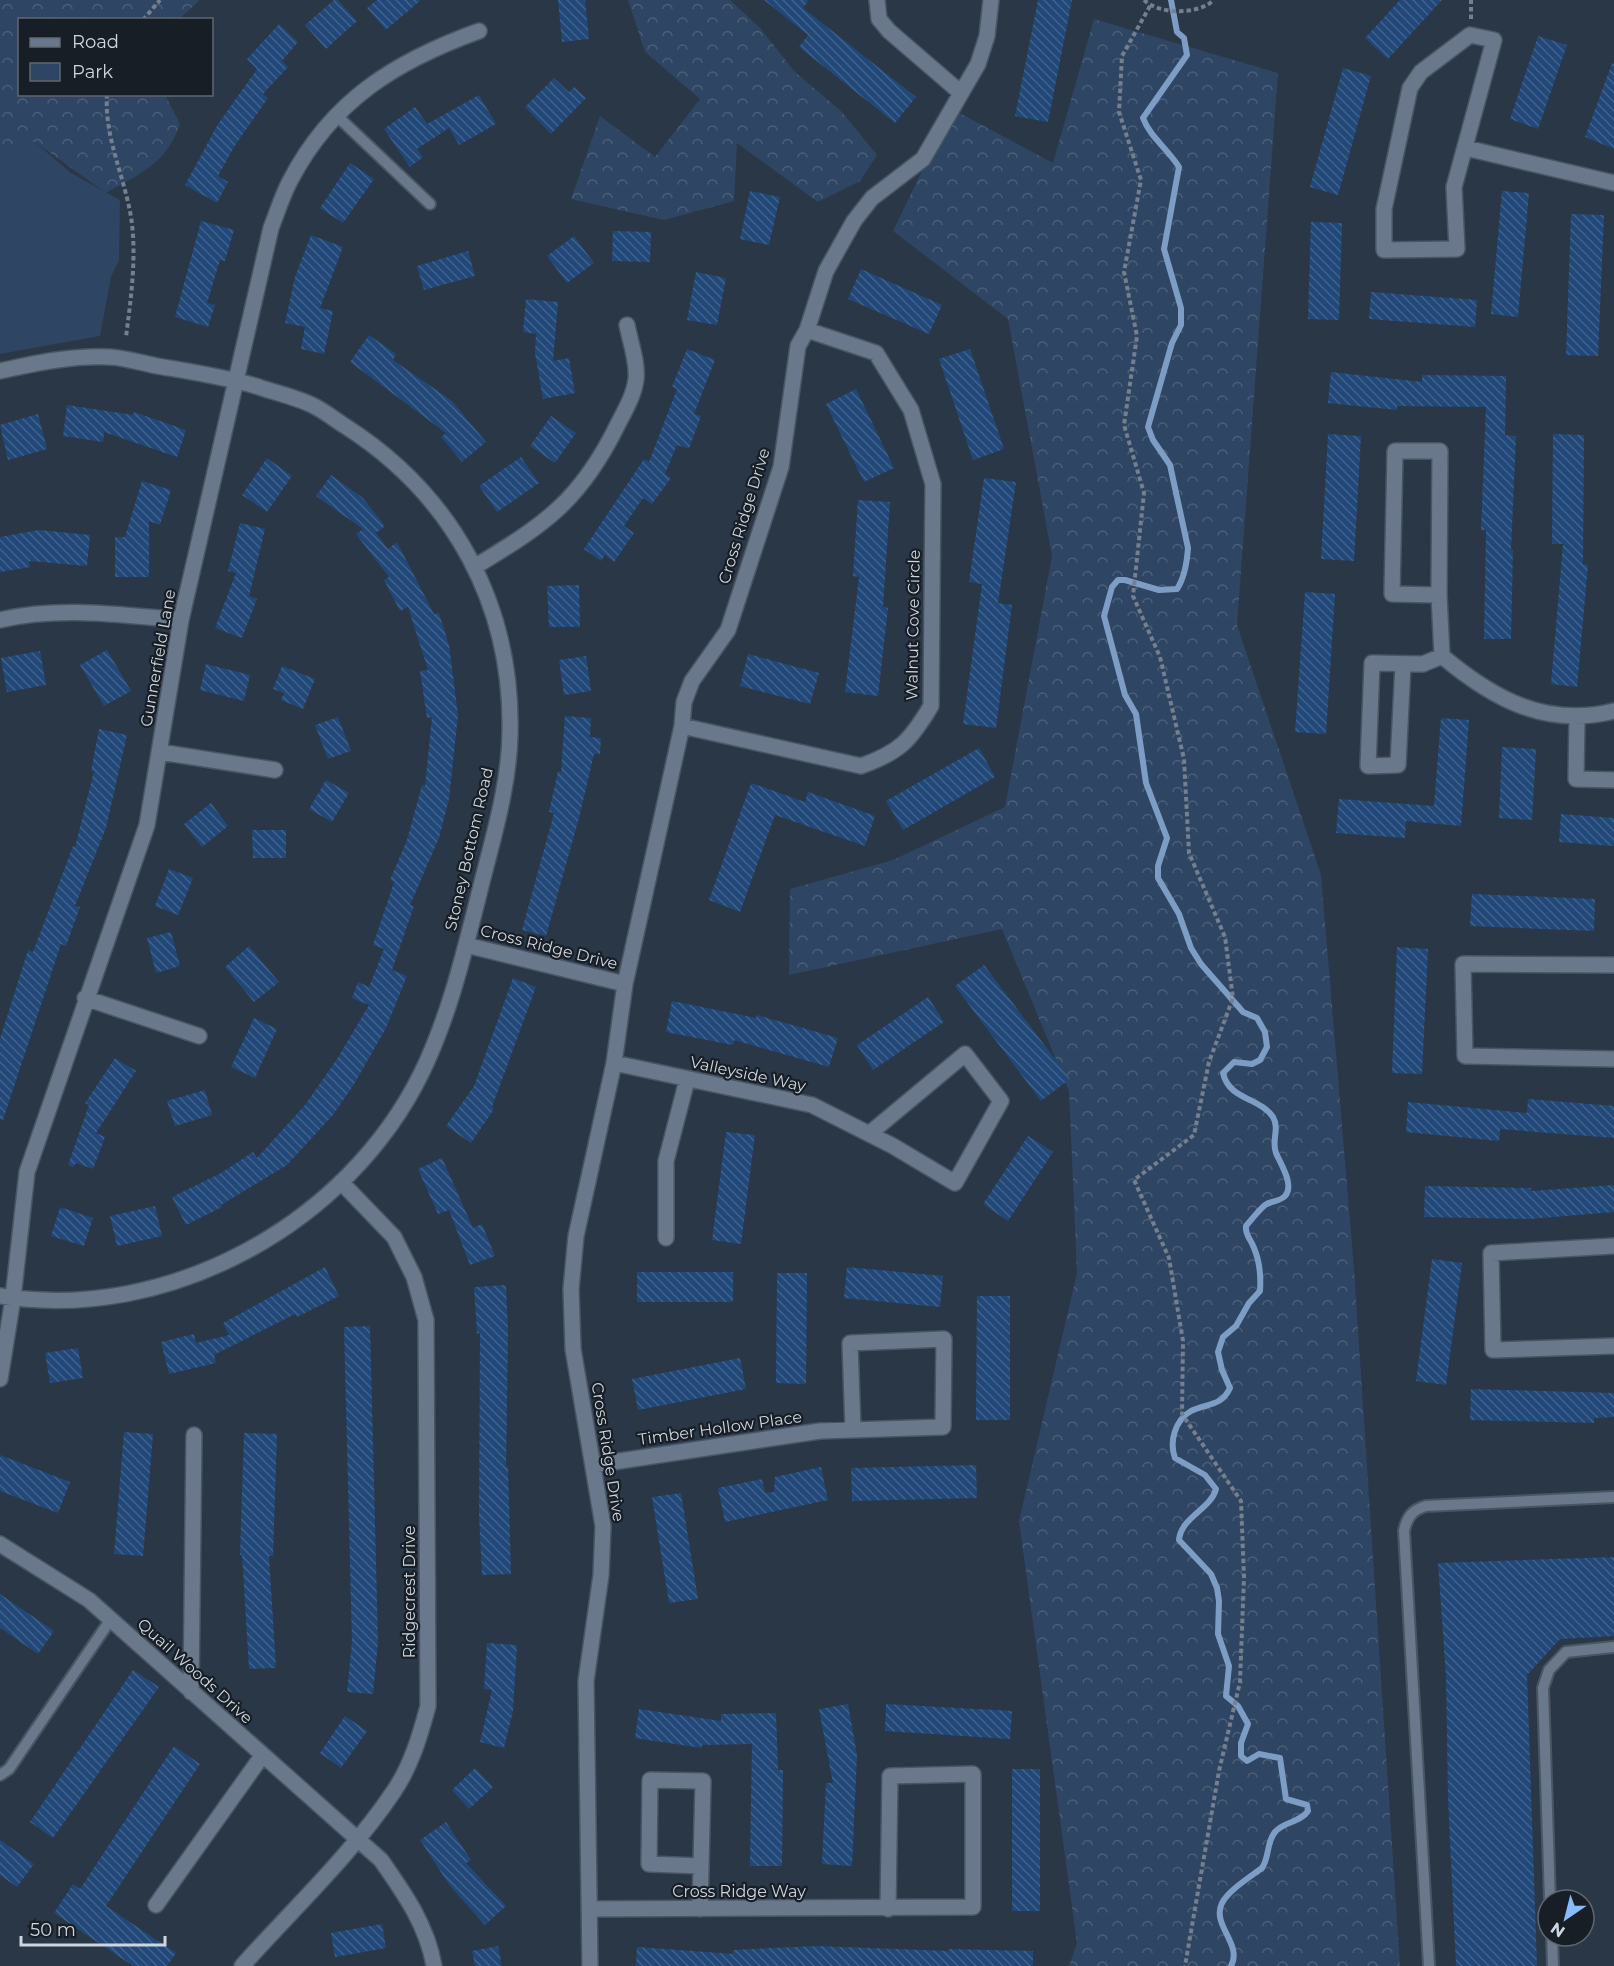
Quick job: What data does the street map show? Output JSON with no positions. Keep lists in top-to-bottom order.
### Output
{
  "streets": {
    "street": [
      "Cross Ridge Drive",
      "Walnut Cove Circle",
      "Gunnerfield Lane",
      "Stoney Bottom Road",
      "Valleyside Way",
      "Timber Hollow Place",
      "Ridgecrest Drive",
      "Quail Woods Drive",
      "Cross Ridge Way"
    ]
  },
  "crossings": [
    ["Cross Ridge Drive", "Walnut Cove Circle"],
    ["Cross Ridge Drive", "Stoney Bottom Road"],
    ["Cross Ridge Drive", "Valleyside Way"],
    ["Cross Ridge Drive", "Timber Hollow Place"],
    ["Cross Ridge Drive", "Cross Ridge Way"],
    ["Gunnerfield Lane", "Stoney Bottom Road"],
    ["Stoney Bottom Road", "Ridgecrest Drive"],
    ["Ridgecrest Drive", "Quail Woods Drive"]
  ],
  "legend": ["Road", "Park"],
  "scale_bar": "50 m",
  "north": "bottom left"
}
